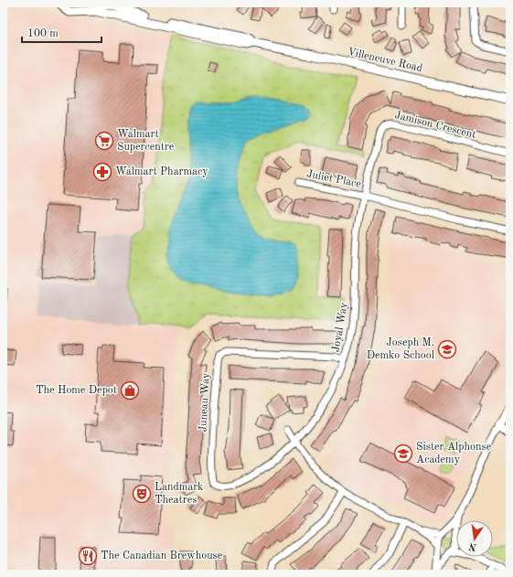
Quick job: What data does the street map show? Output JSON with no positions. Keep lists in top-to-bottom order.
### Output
{
  "streets": {
    "main road": ["Villeneuve Road"],
    "street": [
      "Jamison Crescent",
      "Juliet Place",
      "Joyal Way",
      "Juneau Way"
    ]
  },
  "crossings": [
    ["Jamison Crescent", "Juliet Place"],
    ["Jamison Crescent", "Joyal Way"],
    ["Juliet Place", "Joyal Way"],
    ["Joyal Way", "Juneau Way"]
  ],
  "places": {
    "supermarket": ["Walmart Supercentre"],
    "pharmacy": ["Walmart Pharmacy"],
    "school or university": ["Joseph M. Demko School", "Sister Alphonse Academy"],
    "shop": ["The Home Depot"],
    "theatre": ["Landmark Theatres"],
    "restaurant": ["The Canadian Brewhouse"]
  },
  "scale_bar": "100 m",
  "north": "bottom"
}
